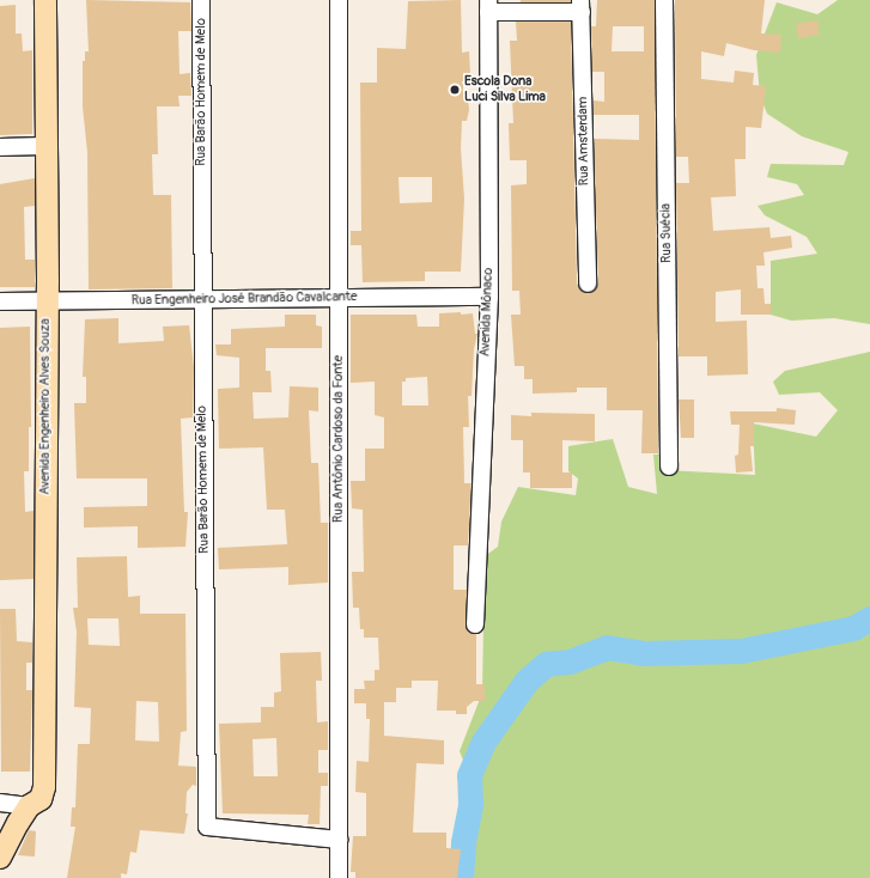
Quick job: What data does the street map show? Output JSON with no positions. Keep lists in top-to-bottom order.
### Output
{
  "streets": {
    "main road": ["Avenida Engenheiro Alves Souza"],
    "street": [
      "Rua Barão Homem de Melo",
      "Rua Amsterdam",
      "Rua Suécia",
      "Rua Engenheiro José Brandão Cavalcante",
      "Avenida Mônaco",
      "Rua Antônio Cardoso da Fonte"
    ]
  },
  "crossings": [
    ["Rua Barão Homem de Melo", "Rua Engenheiro José Brandão Cavalcante"],
    ["Rua Barão Homem de Melo", "Rua Antônio Cardoso da Fonte"],
    ["Rua Engenheiro José Brandão Cavalcante", "Avenida Mônaco"],
    ["Rua Engenheiro José Brandão Cavalcante", "Avenida Engenheiro Alves Souza"],
    ["Rua Engenheiro José Brandão Cavalcante", "Rua Antônio Cardoso da Fonte"]
  ],
  "places": ["Escola Dona Luci Silva Lima"]
}
